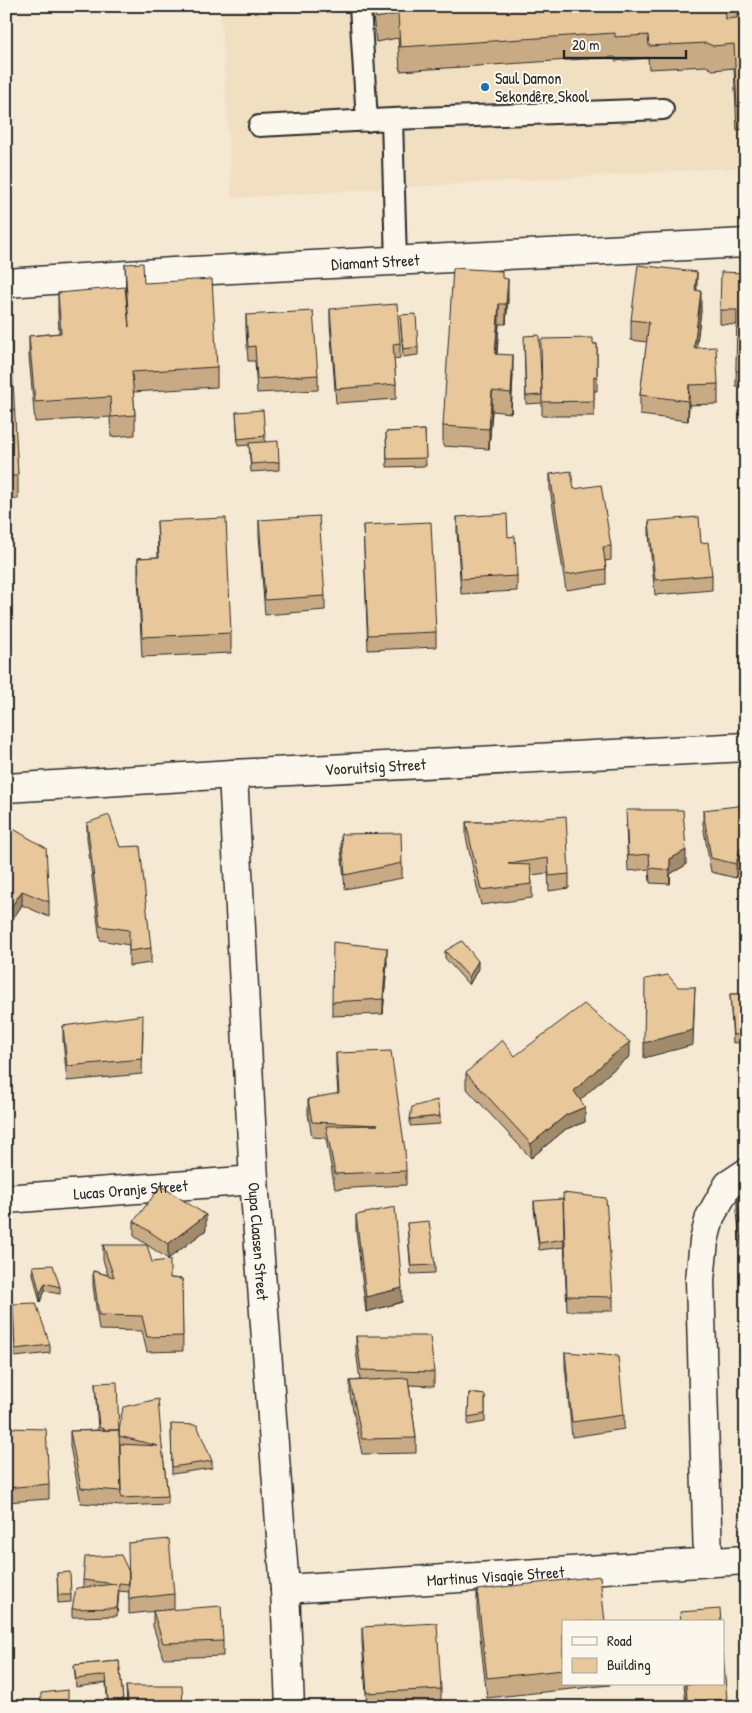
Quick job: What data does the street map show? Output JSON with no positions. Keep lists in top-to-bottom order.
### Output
{
  "streets": {
    "street": [
      "Diamant Street",
      "Vooruitsig Street",
      "Lucas Oranje Street",
      "Oupa Claasen Street",
      "Martinus Visagie Street"
    ]
  },
  "crossings": [
    ["Vooruitsig Street", "Oupa Claasen Street"],
    ["Lucas Oranje Street", "Oupa Claasen Street"],
    ["Oupa Claasen Street", "Martinus Visagie Street"]
  ],
  "places": ["Saul Damon Sekondêre Skool"],
  "legend": ["Road", "Building"],
  "scale_bar": "20 m"
}
